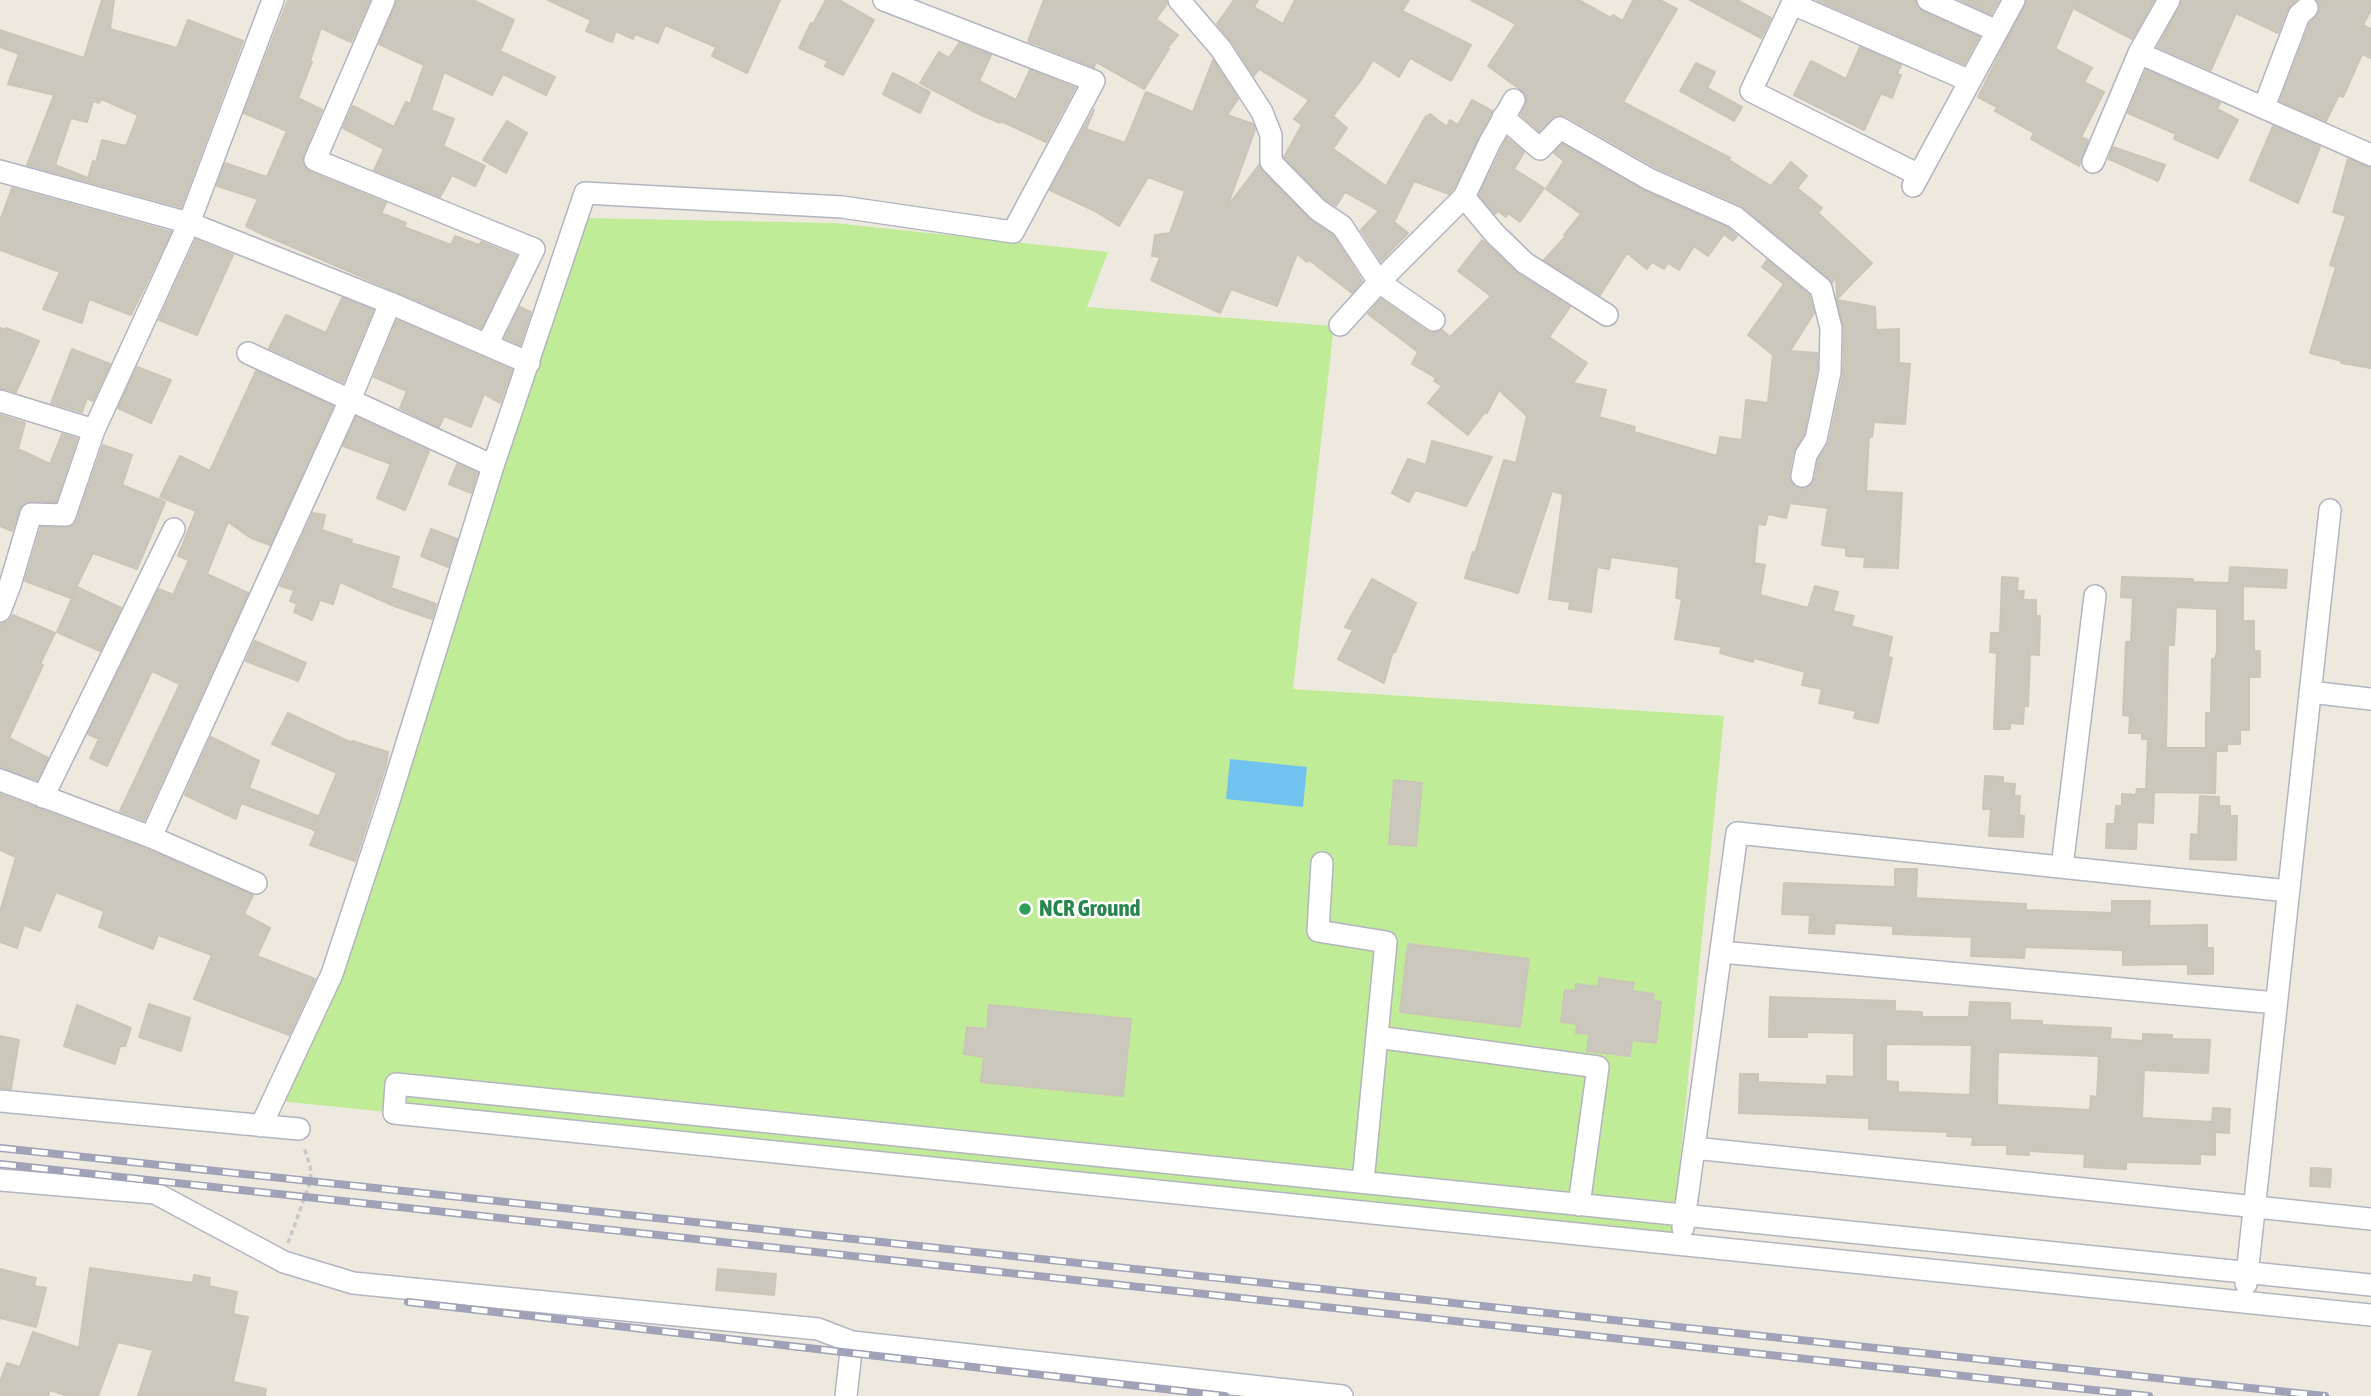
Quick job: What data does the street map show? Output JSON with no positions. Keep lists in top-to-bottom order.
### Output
{
  "places": ["NCR Ground"]
}
